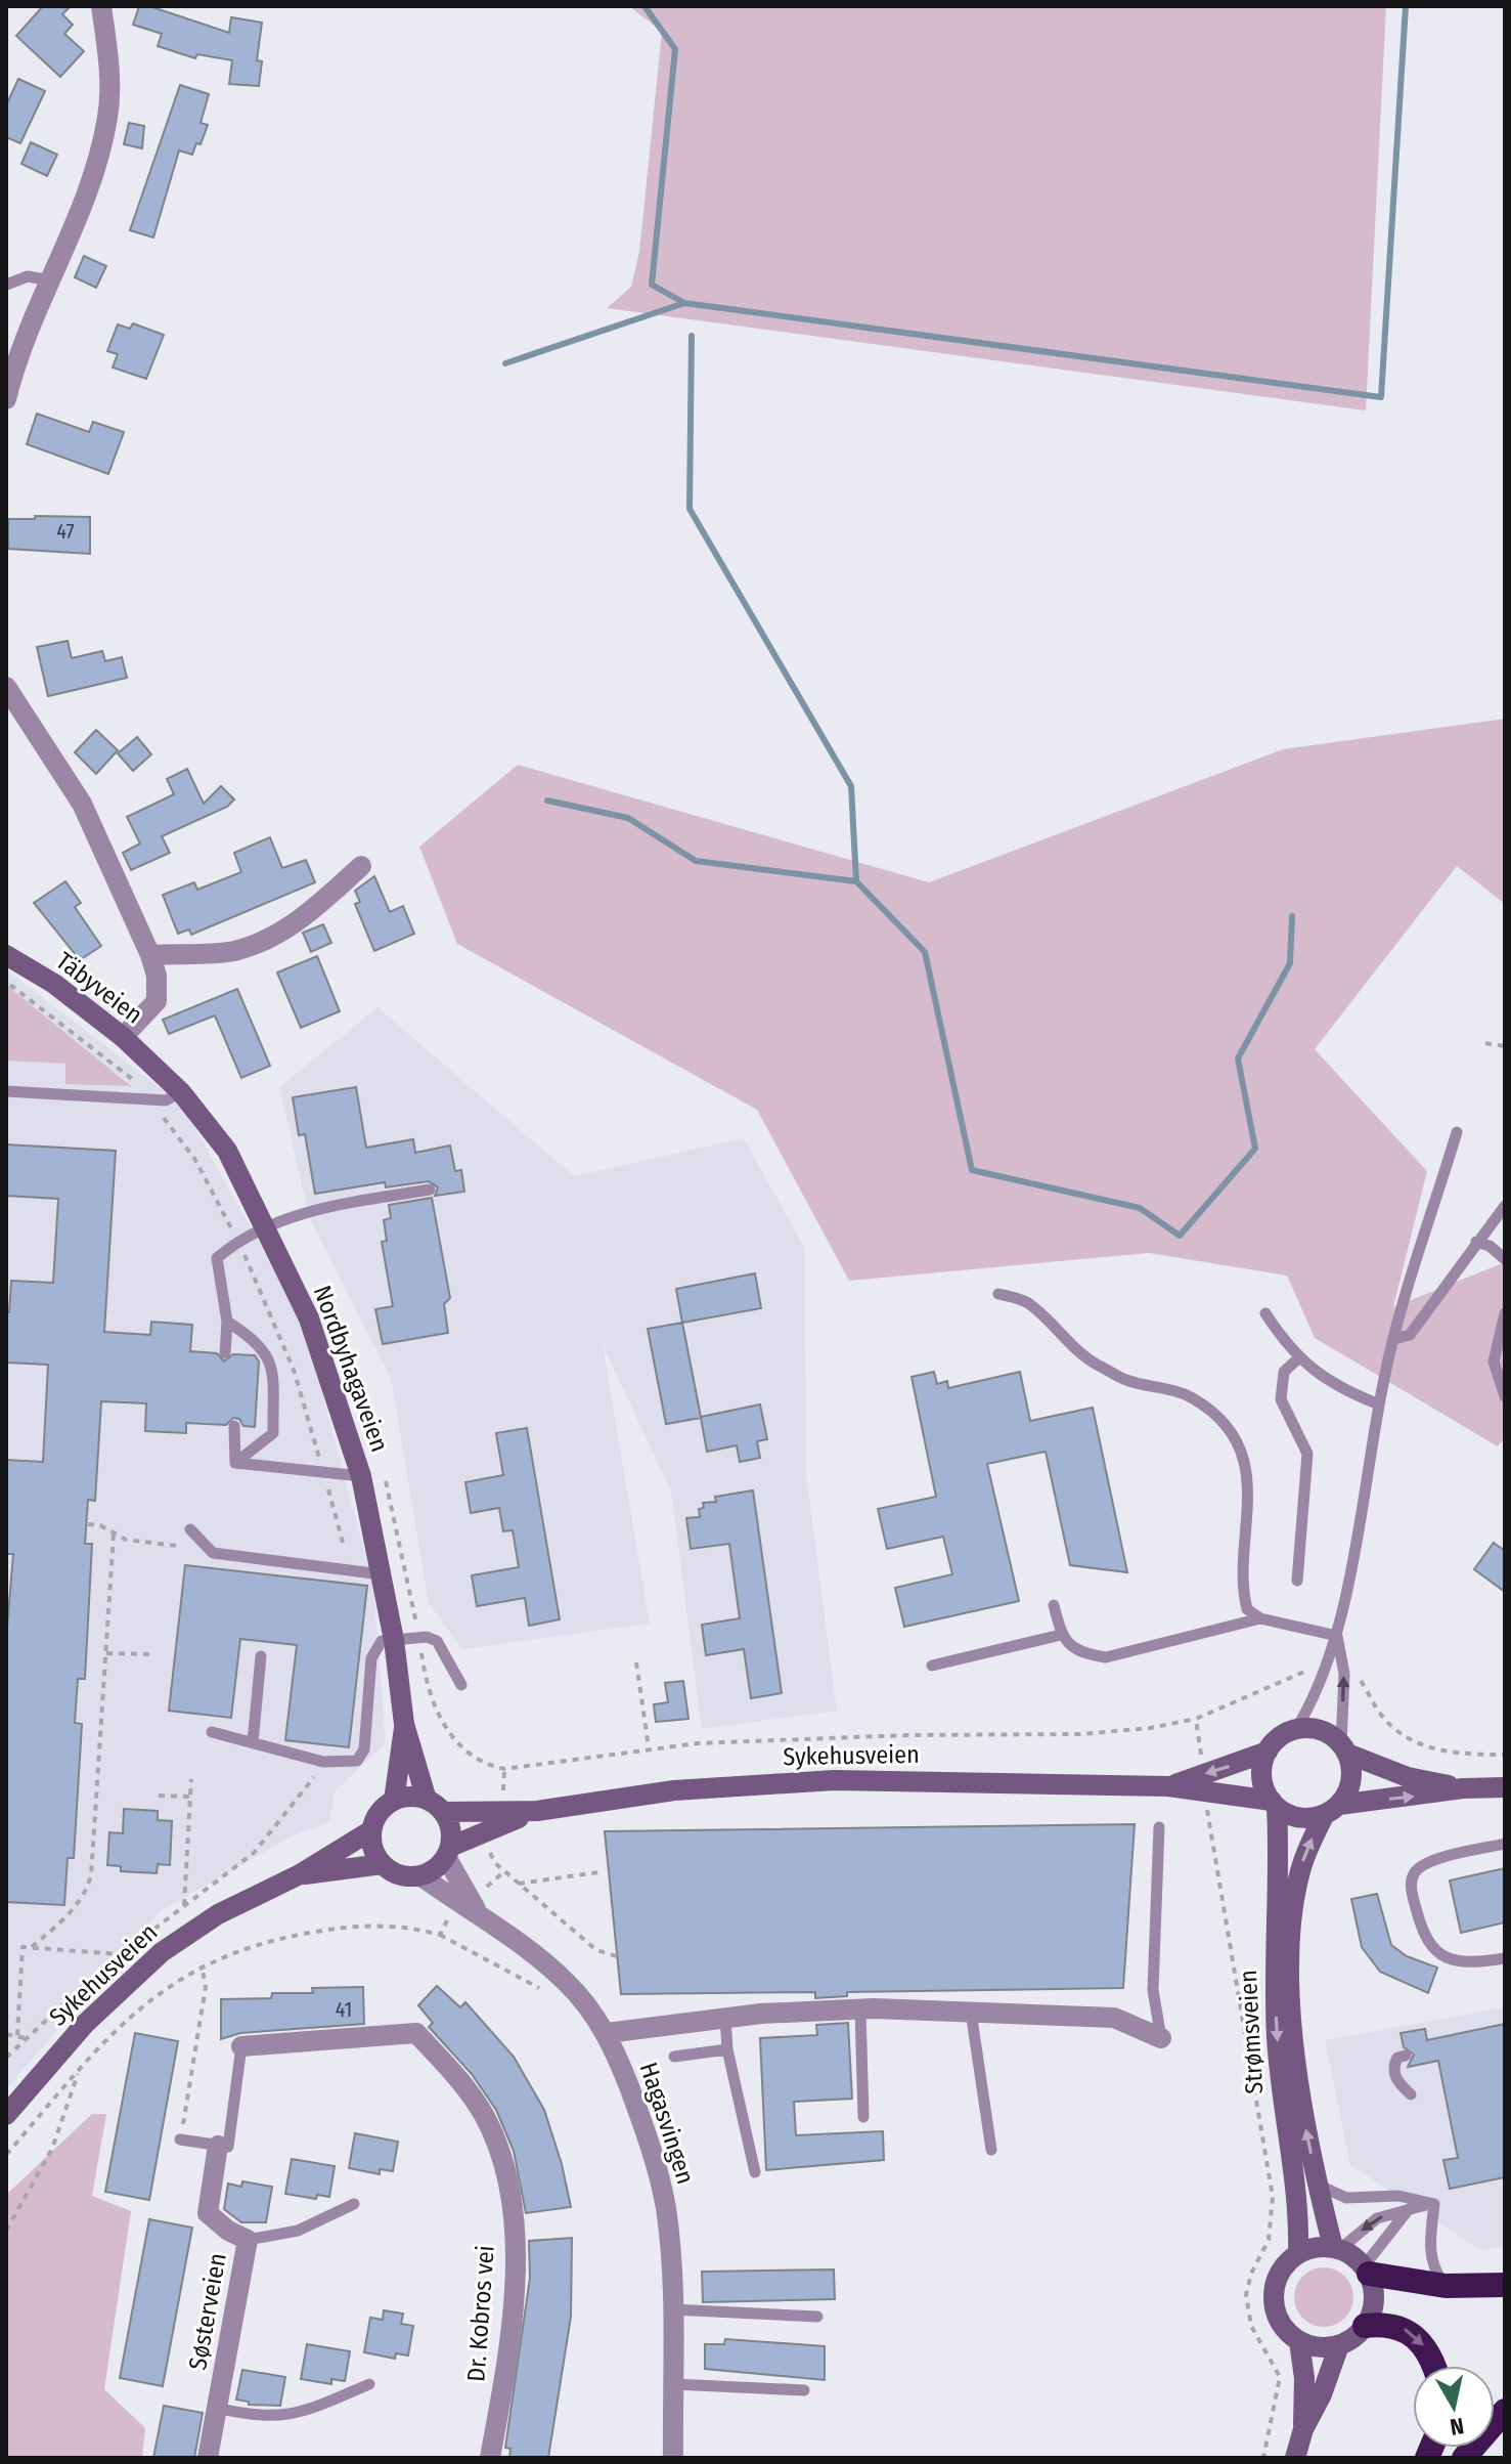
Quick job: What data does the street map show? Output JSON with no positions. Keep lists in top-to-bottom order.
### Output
{
  "streets": {
    "main road": [
      "Täbyveien",
      "Nordbyhagaveien",
      "Sykehusveien",
      "Strømsveien"
    ],
    "street": ["Hagasvingen", "Søsterveien", "Dr. Kobros vei"]
  },
  "crossings": [
    ["Täbyveien", "Nordbyhagaveien"],
    ["Nordbyhagaveien", "Sykehusveien"],
    ["Nordbyhagaveien", "Hagasvingen"],
    ["Sykehusveien", "Strømsveien"],
    ["Sykehusveien", "Hagasvingen"]
  ],
  "house_numbers": ["47", "41"],
  "north": "bottom"
}
